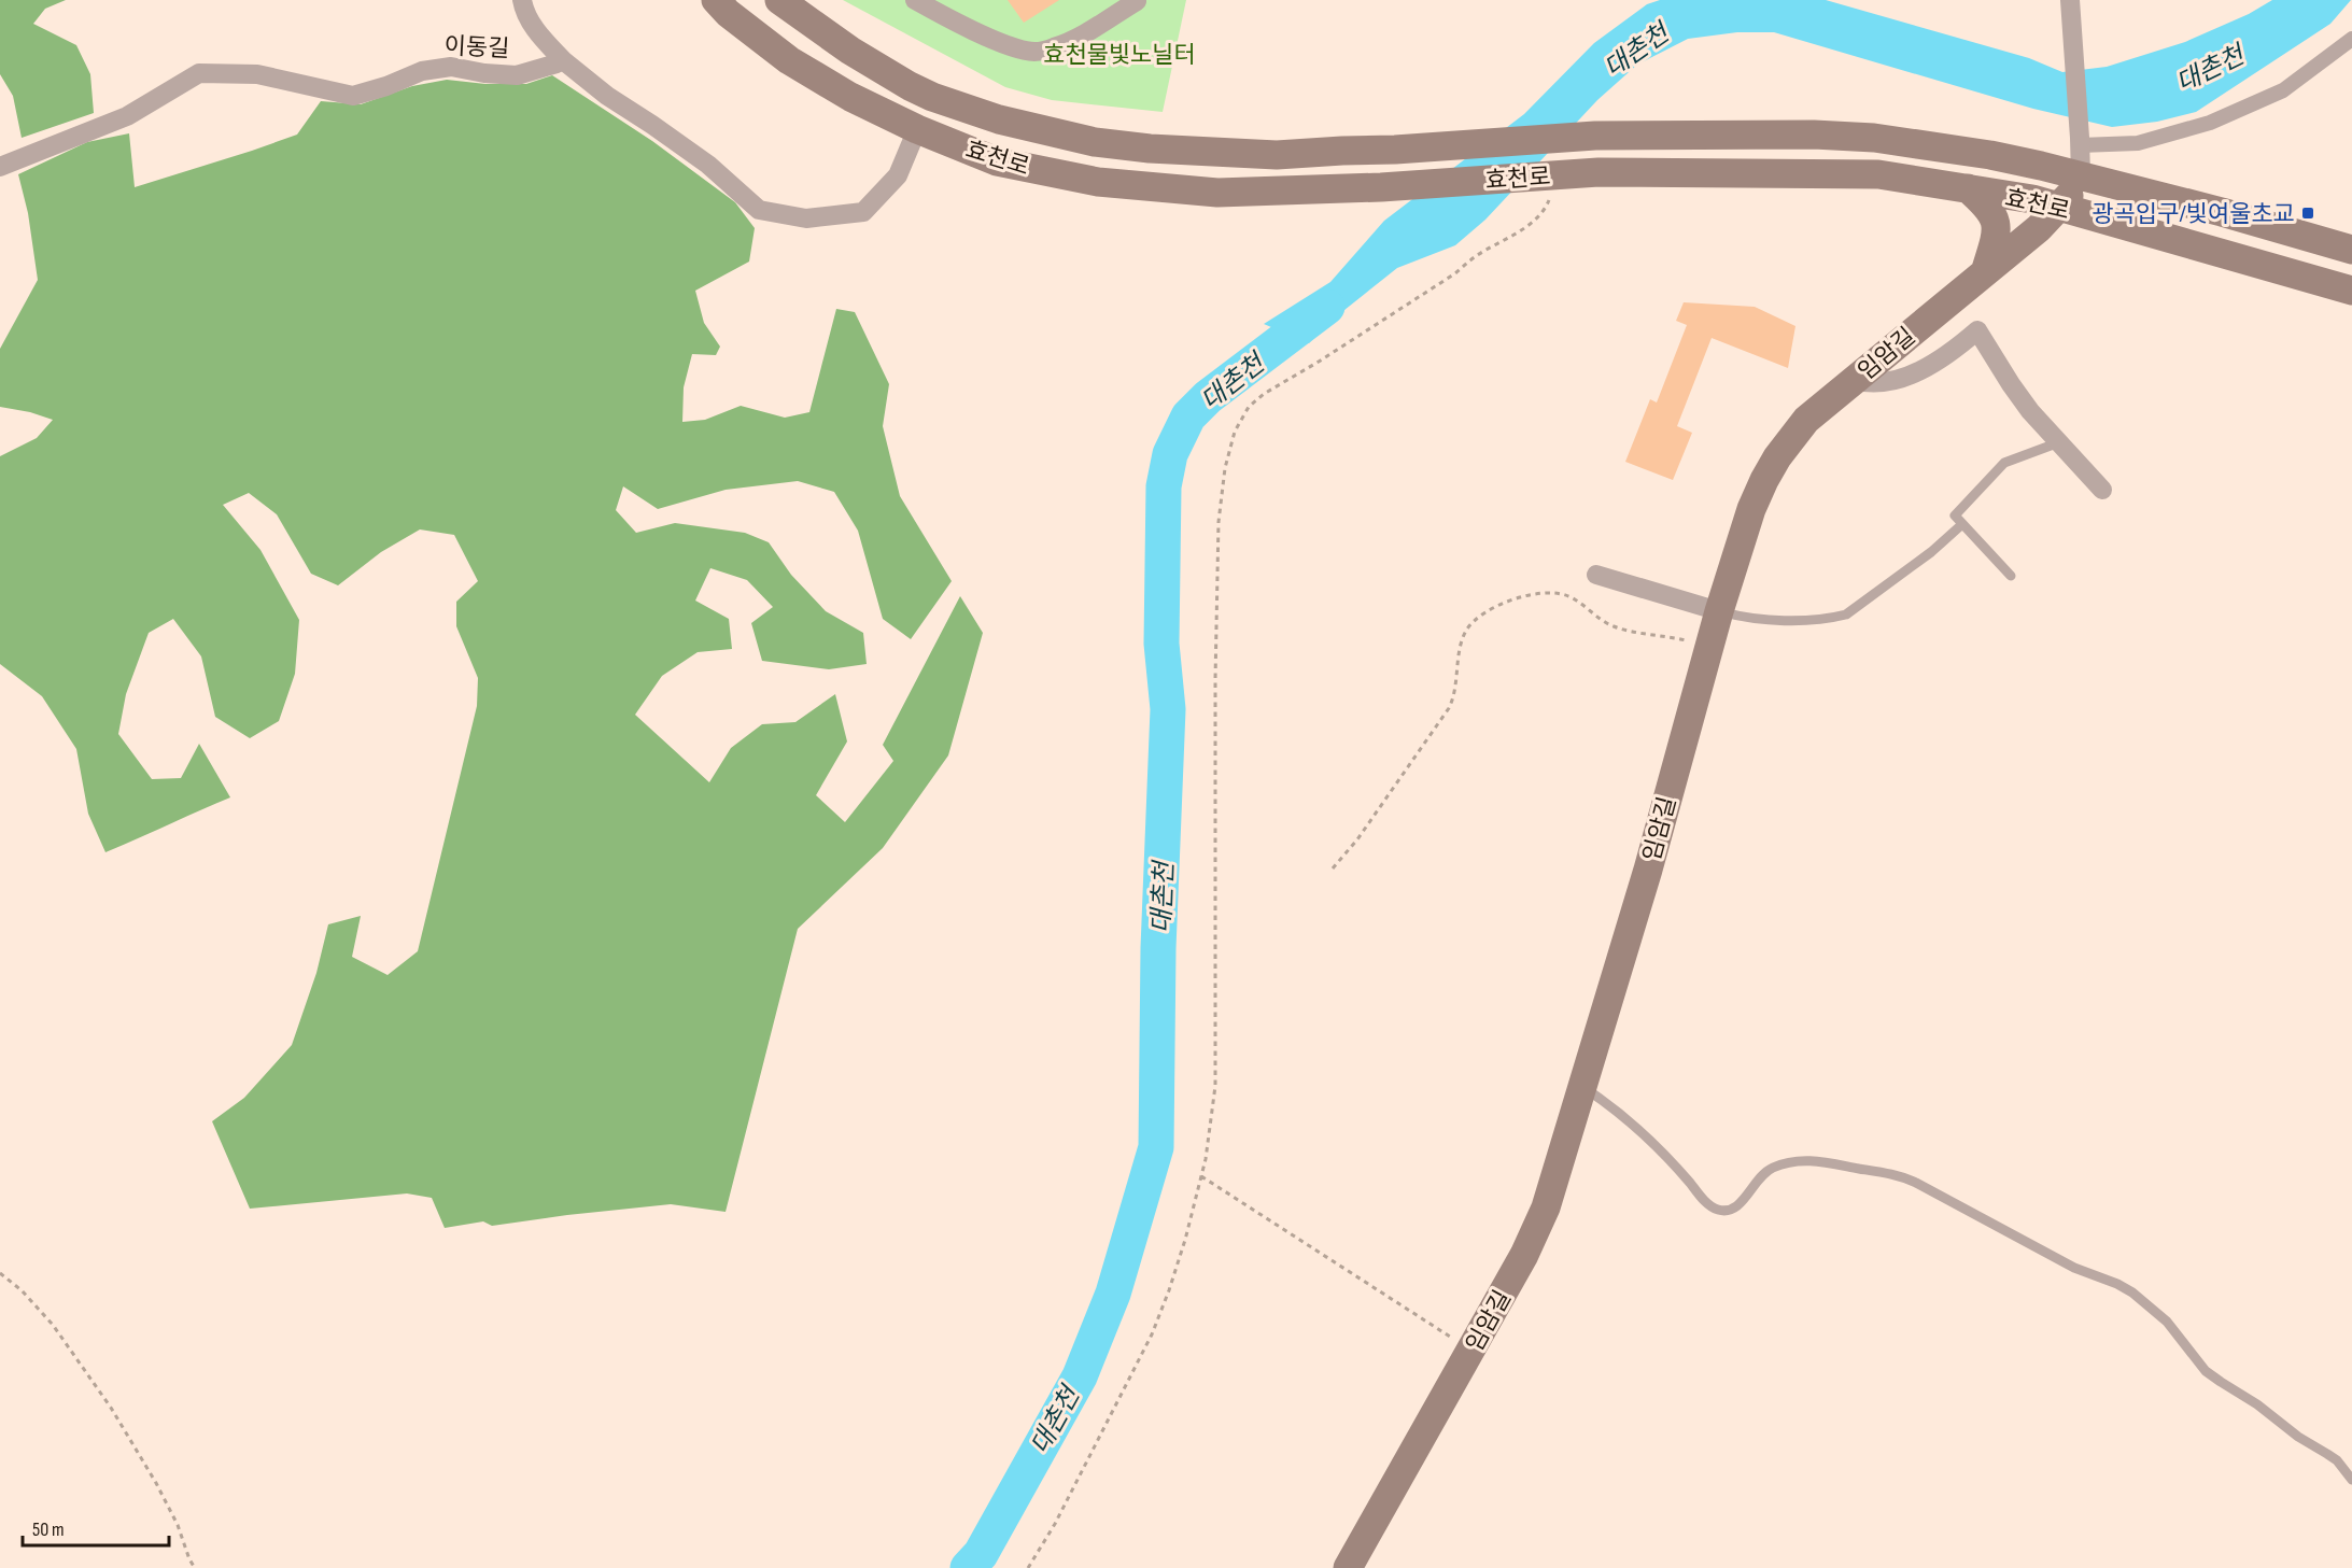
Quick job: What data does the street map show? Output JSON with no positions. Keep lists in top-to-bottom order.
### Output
{
  "streets": {
    "main road": ["효천로", "임암길"],
    "street": ["이동길"]
  },
  "crossings": [
    ["효천로", "임암길"]
  ],
  "water": ["대촌천"],
  "parks": ["효천물빛노닐터"],
  "places": {
    "transit": ["광곡입구/빛여울초교"]
  },
  "scale_bar": "50 m"
}
